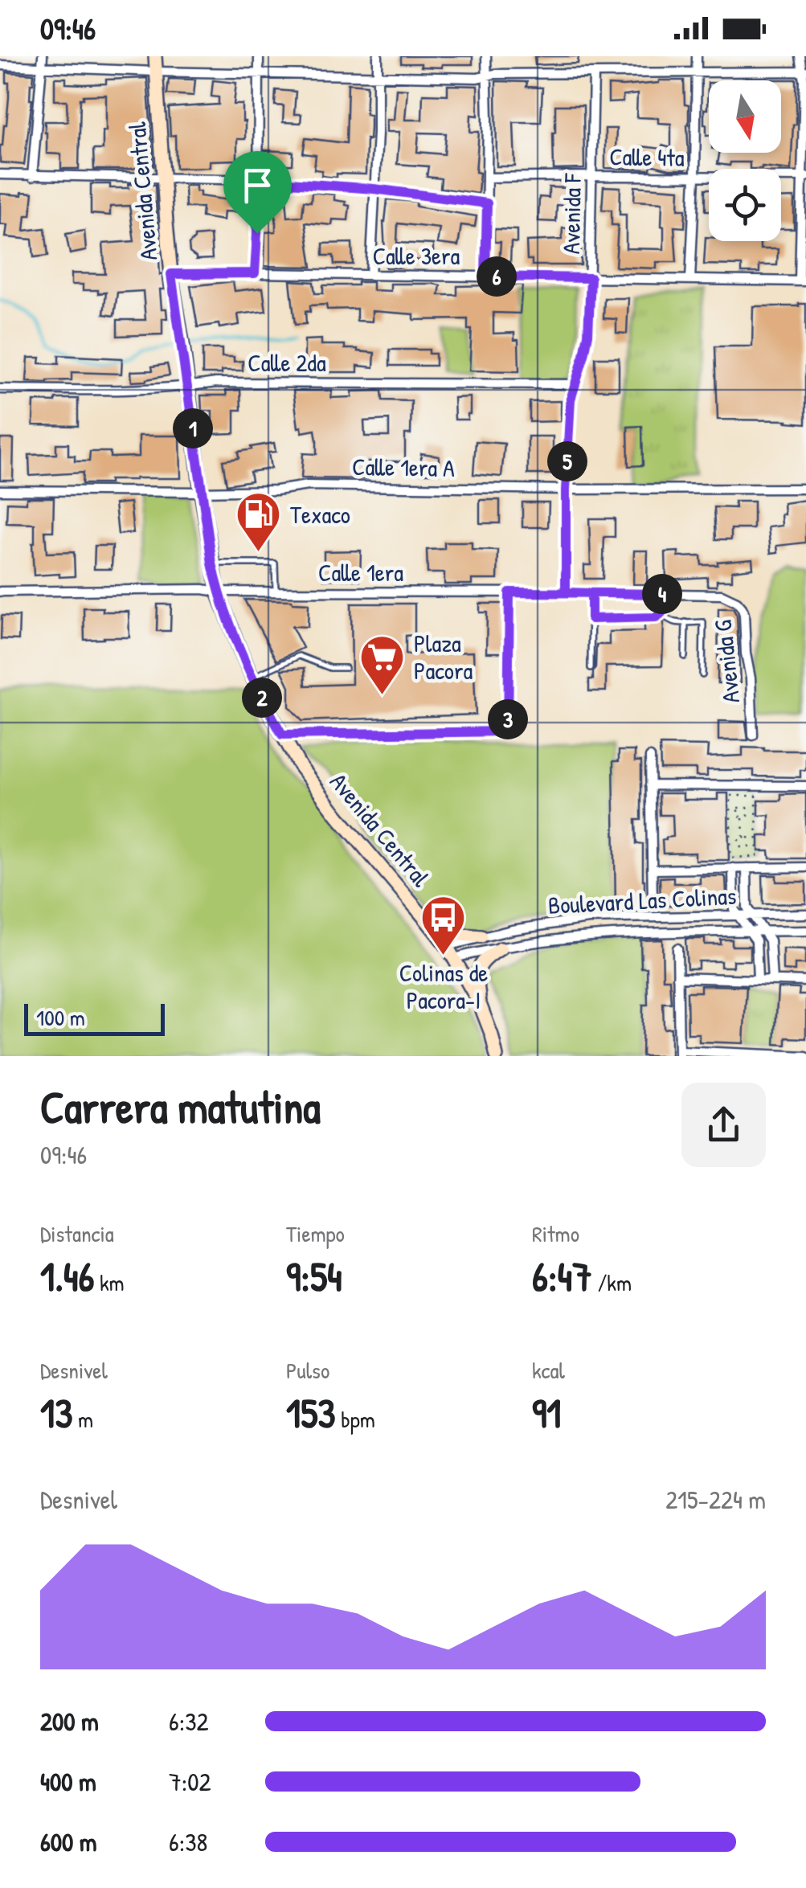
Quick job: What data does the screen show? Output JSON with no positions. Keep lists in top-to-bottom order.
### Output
{
  "streets": {
    "street": [
      "Calle 4ta",
      "Avenida Central",
      "Avenida F",
      "Calle 3era",
      "Calle 2da",
      "Calle 1era A",
      "Calle 1era",
      "Avenida G",
      "Boulevard Las Colinas"
    ]
  },
  "crossings": [
    ["Calle 4ta", "Avenida F"],
    ["Avenida Central", "Calle 3era"],
    ["Avenida Central", "Calle 2da"],
    ["Avenida Central", "Calle 1era A"],
    ["Avenida Central", "Calle 1era"],
    ["Avenida Central", "Boulevard Las Colinas"],
    ["Avenida F", "Calle 3era"],
    ["Avenida F", "Calle 2da"],
    ["Avenida F", "Calle 1era A"],
    ["Avenida F", "Calle 1era"],
    ["Calle 1era", "Avenida G"]
  ],
  "places": {
    "fuel station": ["Texaco"],
    "supermarket": ["Plaza Pacora"],
    "bus stop": ["Colinas de Pacora-I"]
  },
  "scale_bar": "100 m",
  "north": "bottom",
  "page": {
    "status": "09:46",
    "pins": [
      "6",
      "1",
      "5",
      "4",
      "2",
      "3"
    ],
    "scale": "100 m",
    "heading": ["Carrera matutina", "09:46"],
    "stats": [
      ["Distancia", "1.46 km"],
      ["Tiempo", "9:54"],
      ["Ritmo", "6:47 /km"],
      ["Desnivel", "13 m"],
      ["Pulso", "153 bpm"],
      ["kcal", "91"]
    ],
    "chart": ["Desnivel", "215–224 m"],
    "list": [
      {
        "name": "200 m",
        "note": "6:32"
      },
      {
        "name": "400 m",
        "note": "7:02"
      },
      {
        "name": "600 m",
        "note": "6:38"
      }
    ]
  }
}
